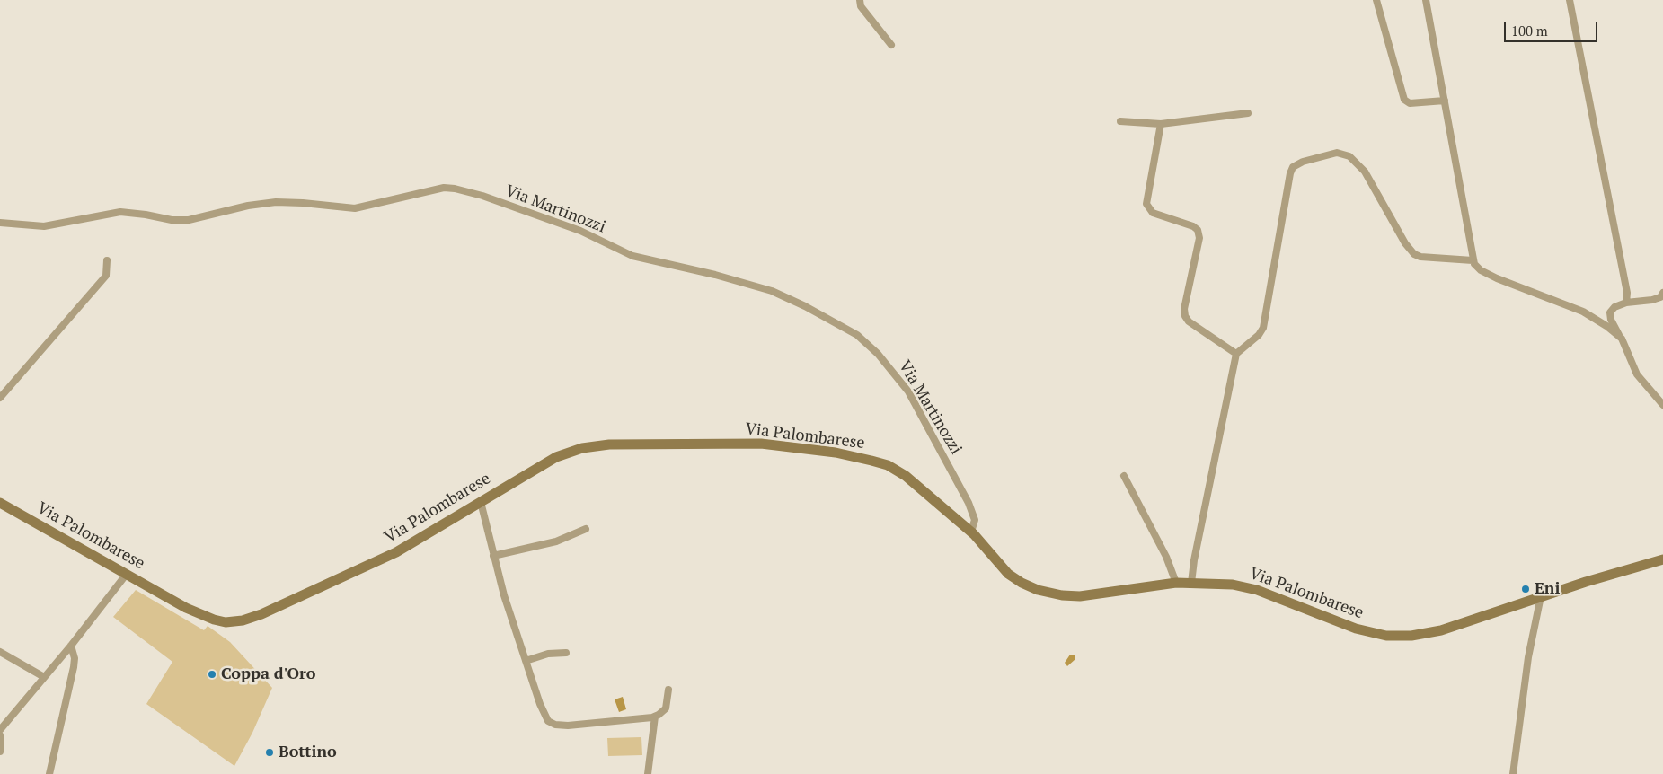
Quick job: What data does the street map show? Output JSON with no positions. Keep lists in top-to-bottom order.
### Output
{
  "streets": {
    "main road": ["Via Palombarese"],
    "street": ["Via Martinozzi"]
  },
  "crossings": [
    ["Via Martinozzi", "Via Palombarese"]
  ],
  "places": ["Eni", "Coppa d'Oro", "Bottino"],
  "scale_bar": "100 m"
}
